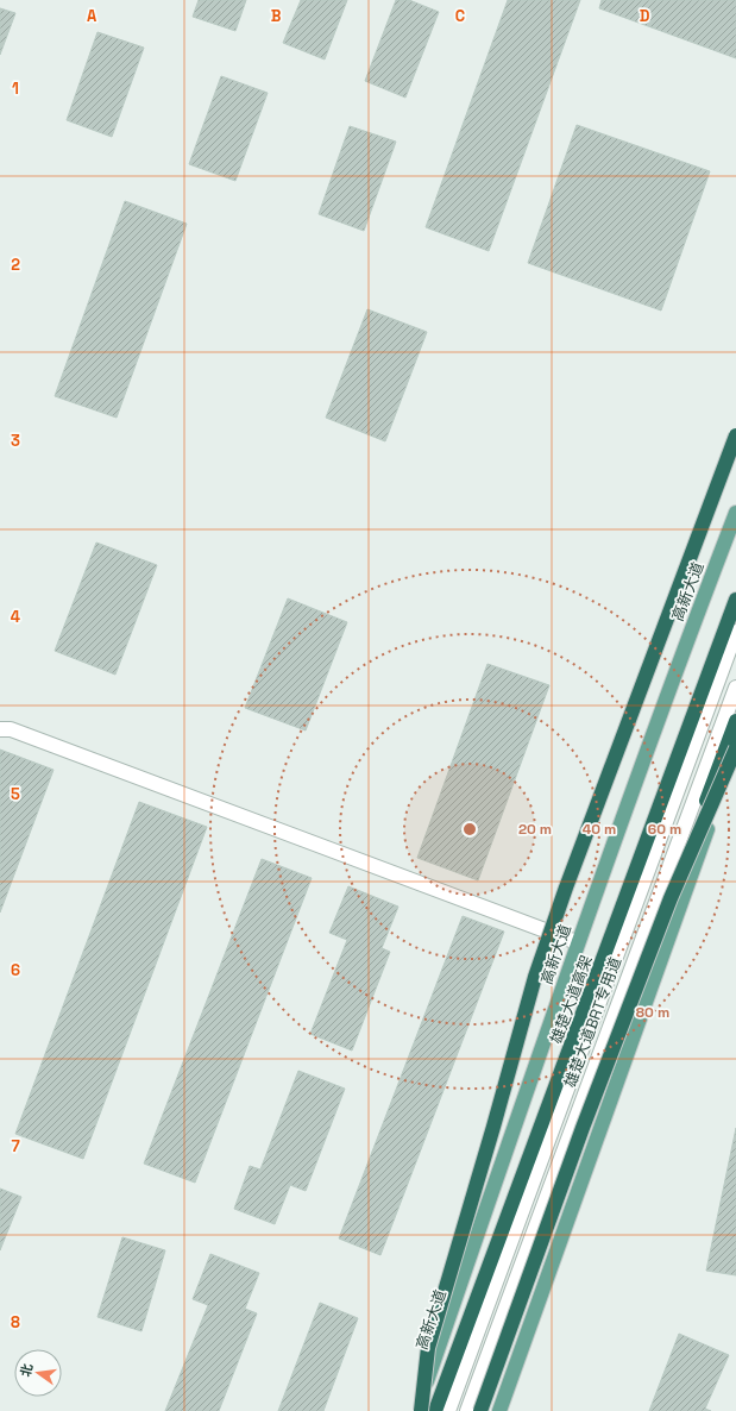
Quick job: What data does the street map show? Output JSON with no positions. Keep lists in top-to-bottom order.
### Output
{
  "streets": {
    "highway": ["雄楚大道高架"],
    "main road": ["高新大道"],
    "street": ["雄楚大道BRT专用道"]
  },
  "north": "left",
  "grid": {
    "columns": [
      "A",
      "B",
      "C",
      "D"
    ],
    "rows": [
      "1",
      "2",
      "3",
      "4",
      "5",
      "6",
      "7",
      "8"
    ]
  },
  "rings": [
    "20 m",
    "40 m",
    "60 m",
    "80 m"
  ]
}
